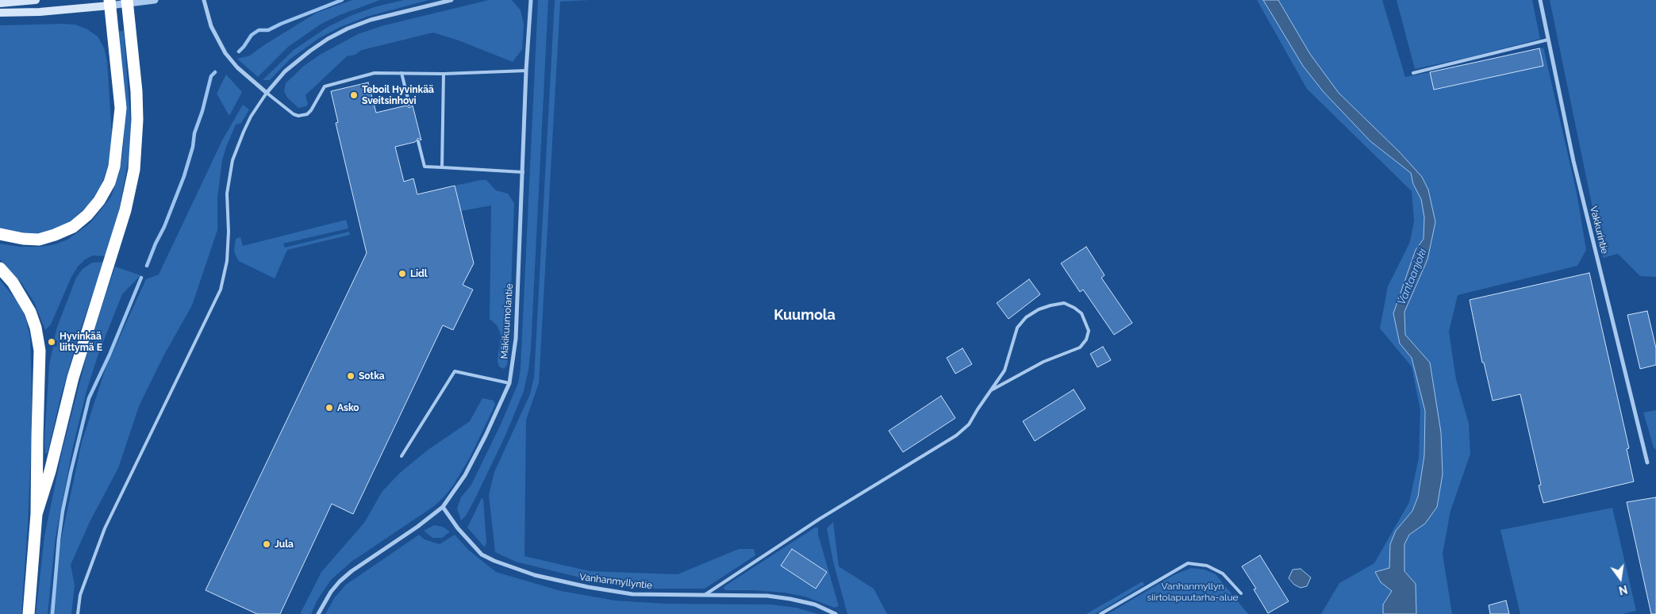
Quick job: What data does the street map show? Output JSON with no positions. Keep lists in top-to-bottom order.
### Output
{
  "streets": {
    "street": ["Vakkurintie", "Mäkikuumolantie", "Vanhanmyllyntie"]
  },
  "crossings": [
    ["Mäkikuumolantie", "Vanhanmyllyntie"]
  ],
  "districts": ["Kuumola"],
  "water": ["Vantaanjoki"],
  "parks": ["Vanhanmyllyn siirtolapuutarha-alue"],
  "places": [
    "Teboil Hyvinkää Sveitsinhovi",
    "Lidl",
    "Hyvinkää liittymä E",
    "Sotka",
    "Asko",
    "Jula"
  ],
  "north": "bottom"
}
